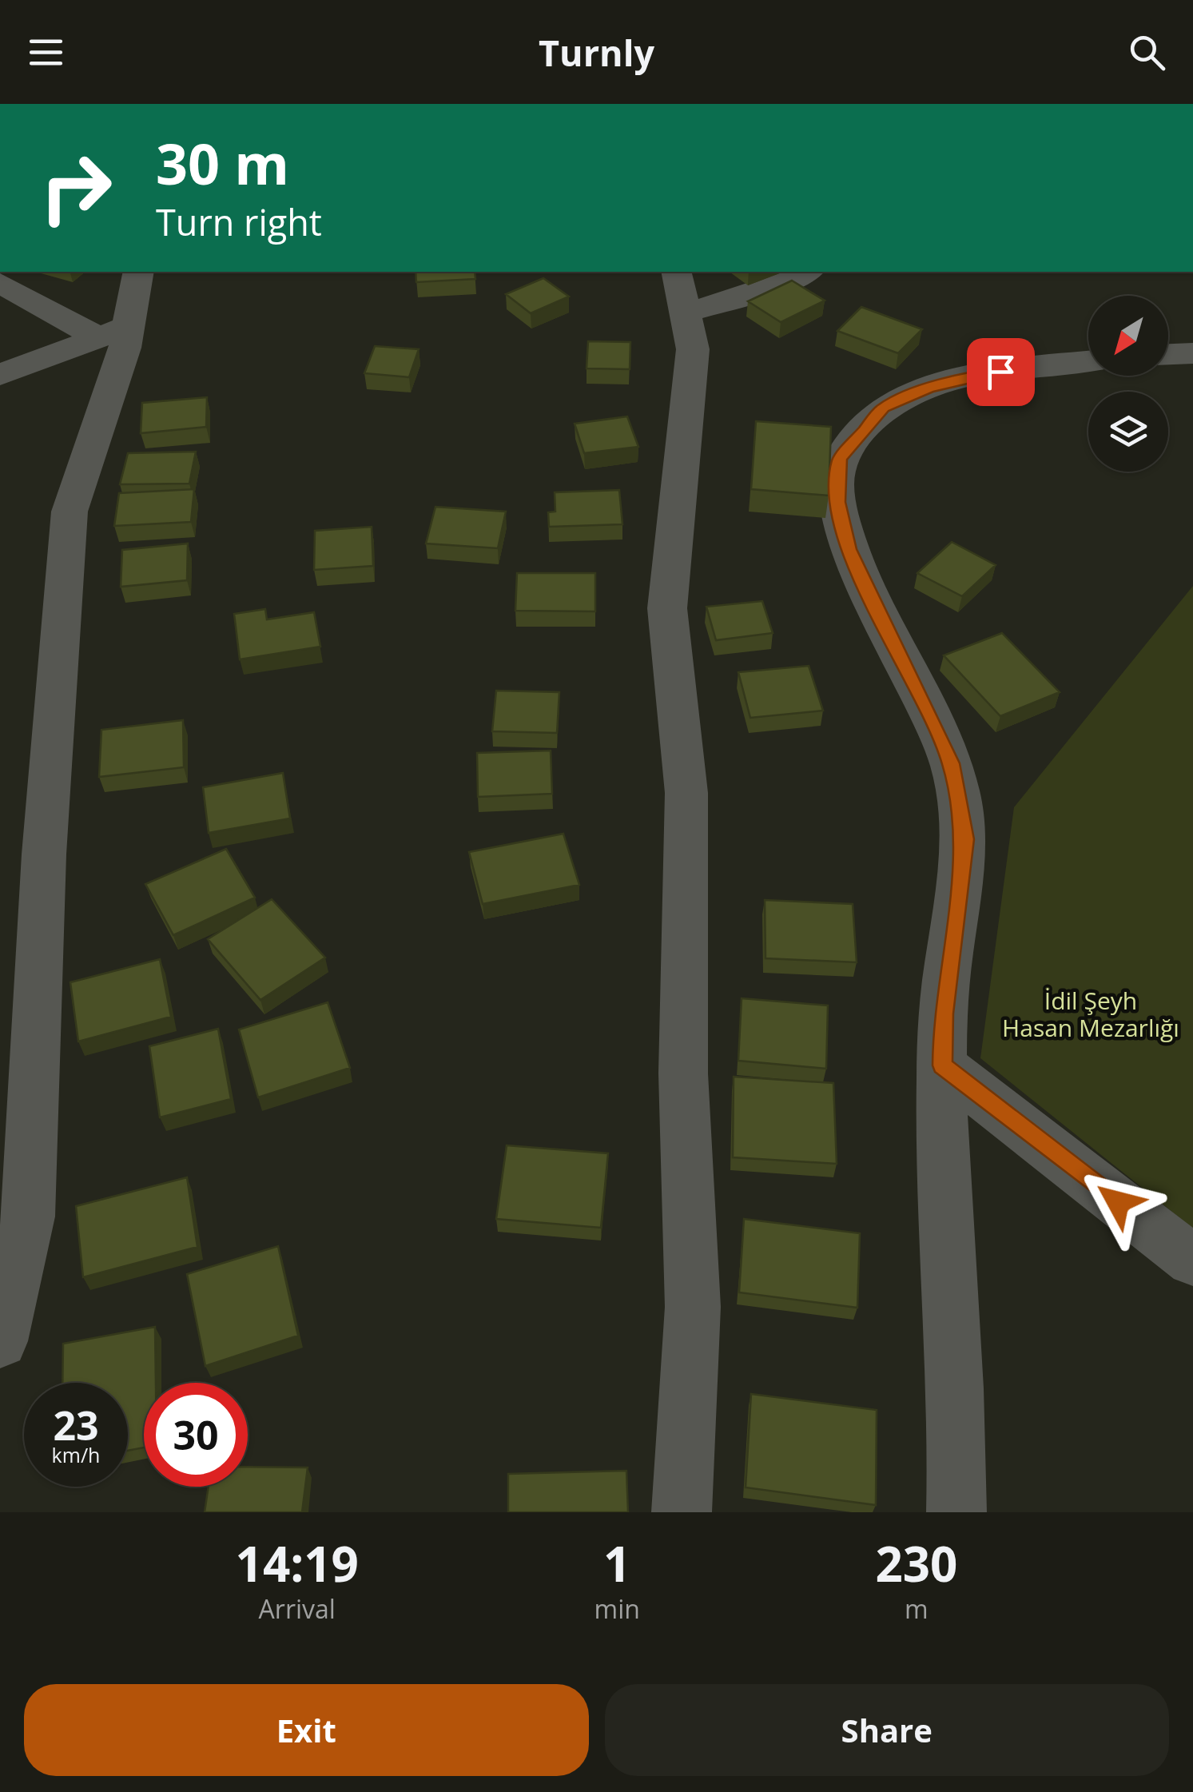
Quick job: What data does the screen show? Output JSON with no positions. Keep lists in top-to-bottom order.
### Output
{
  "parks": ["İdil Şeyh Hasan Mezarlığı"],
  "north": "bottom left",
  "page": {
    "header": "Turnly",
    "turn": ["30 m", "Turn right"],
    "speed": "23 km/h",
    "limit": "30",
    "eta": [
      "14:19",
      "Arrival",
      "1",
      "min",
      "230",
      "m"
    ],
    "buttons": ["Exit", "Share"]
  }
}
